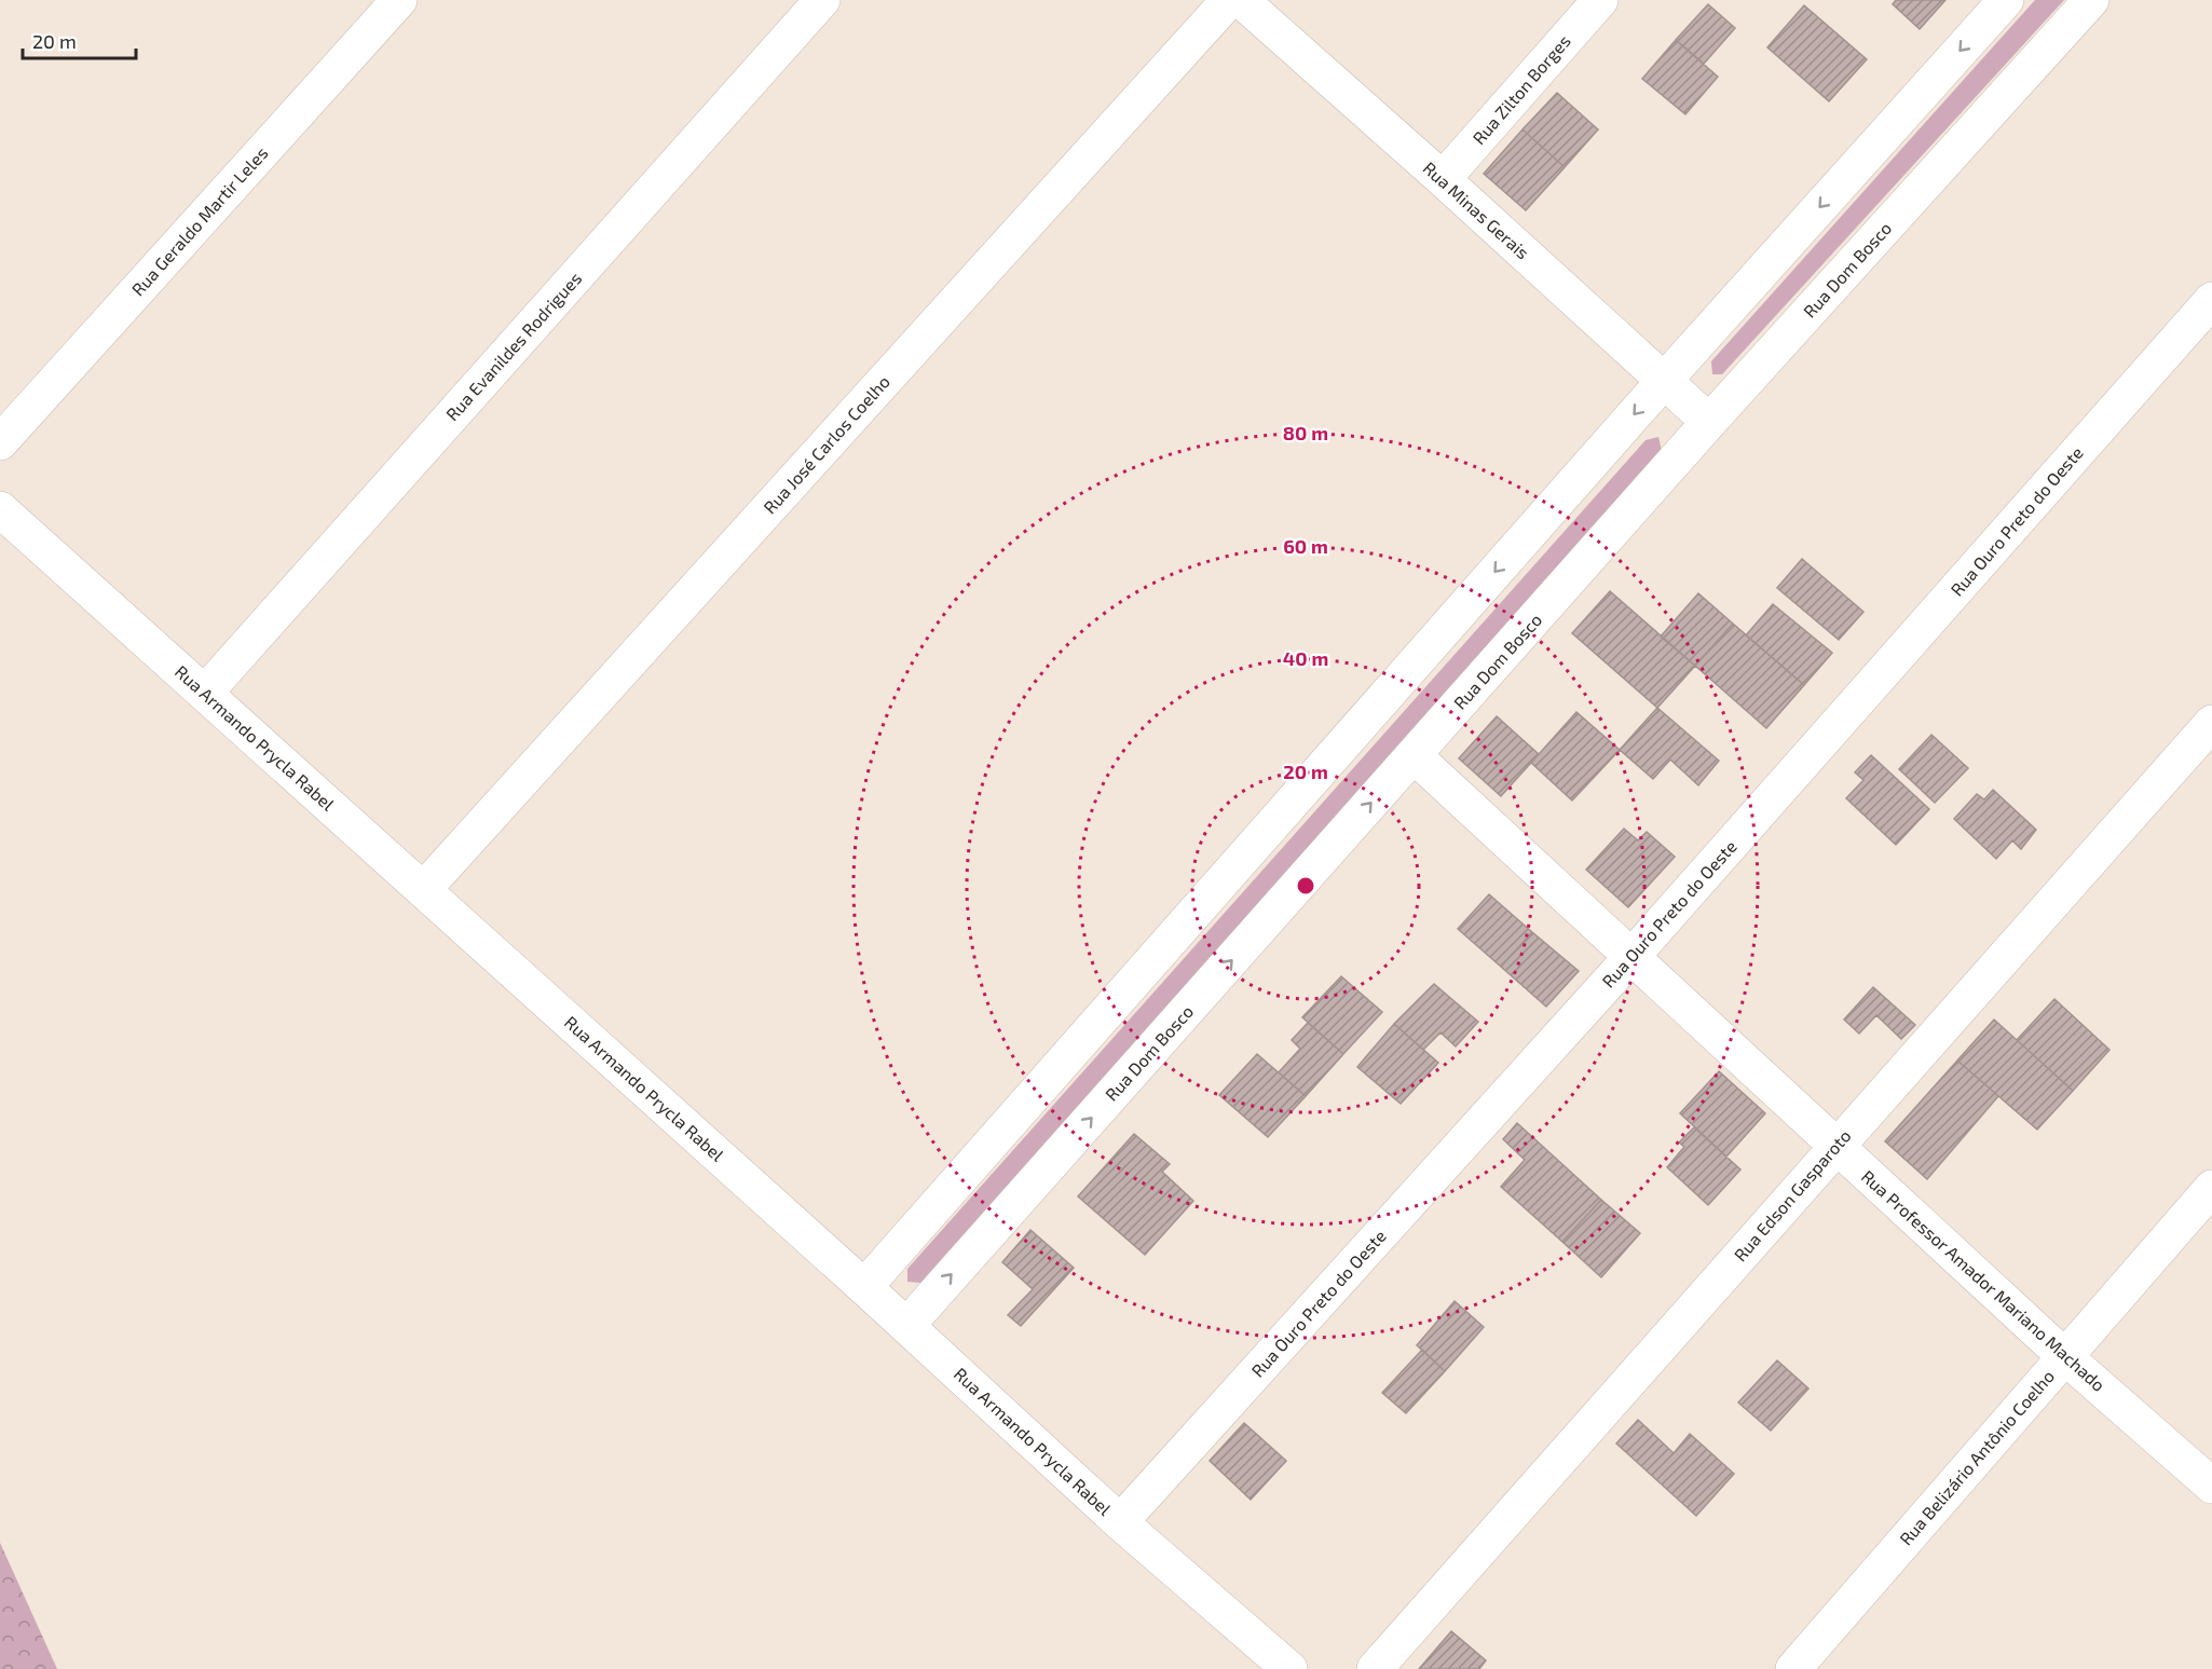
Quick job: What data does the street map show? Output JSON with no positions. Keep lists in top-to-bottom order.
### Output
{
  "streets": {
    "street": [
      "Rua Zilton Borges",
      "Rua Minas Gerais",
      "Rua Geraldo Martir Leles",
      "Rua Dom Bosco",
      "Rua Evanildes Rodrigues",
      "Rua José Carlos Coelho",
      "Rua Ouro Preto do Oeste",
      "Rua Armando Prycla Rabel",
      "Rua Edson Gasparoto",
      "Rua Professor Amador Mariano Machado",
      "Rua Belizário Antônio Coelho"
    ]
  },
  "crossings": [
    ["Rua Zilton Borges", "Rua Minas Gerais"],
    ["Rua Minas Gerais", "Rua Dom Bosco"],
    ["Rua Dom Bosco", "Rua Armando Prycla Rabel"],
    ["Rua Dom Bosco", "Rua Professor Amador Mariano Machado"],
    ["Rua Evanildes Rodrigues", "Rua Armando Prycla Rabel"],
    ["Rua José Carlos Coelho", "Rua Armando Prycla Rabel"],
    ["Rua Ouro Preto do Oeste", "Rua Armando Prycla Rabel"],
    ["Rua Ouro Preto do Oeste", "Rua Professor Amador Mariano Machado"],
    ["Rua Edson Gasparoto", "Rua Professor Amador Mariano Machado"],
    ["Rua Professor Amador Mariano Machado", "Rua Belizário Antônio Coelho"]
  ],
  "scale_bar": "20 m",
  "rings": [
    "80 m",
    "60 m",
    "40 m",
    "20 m"
  ]
}
